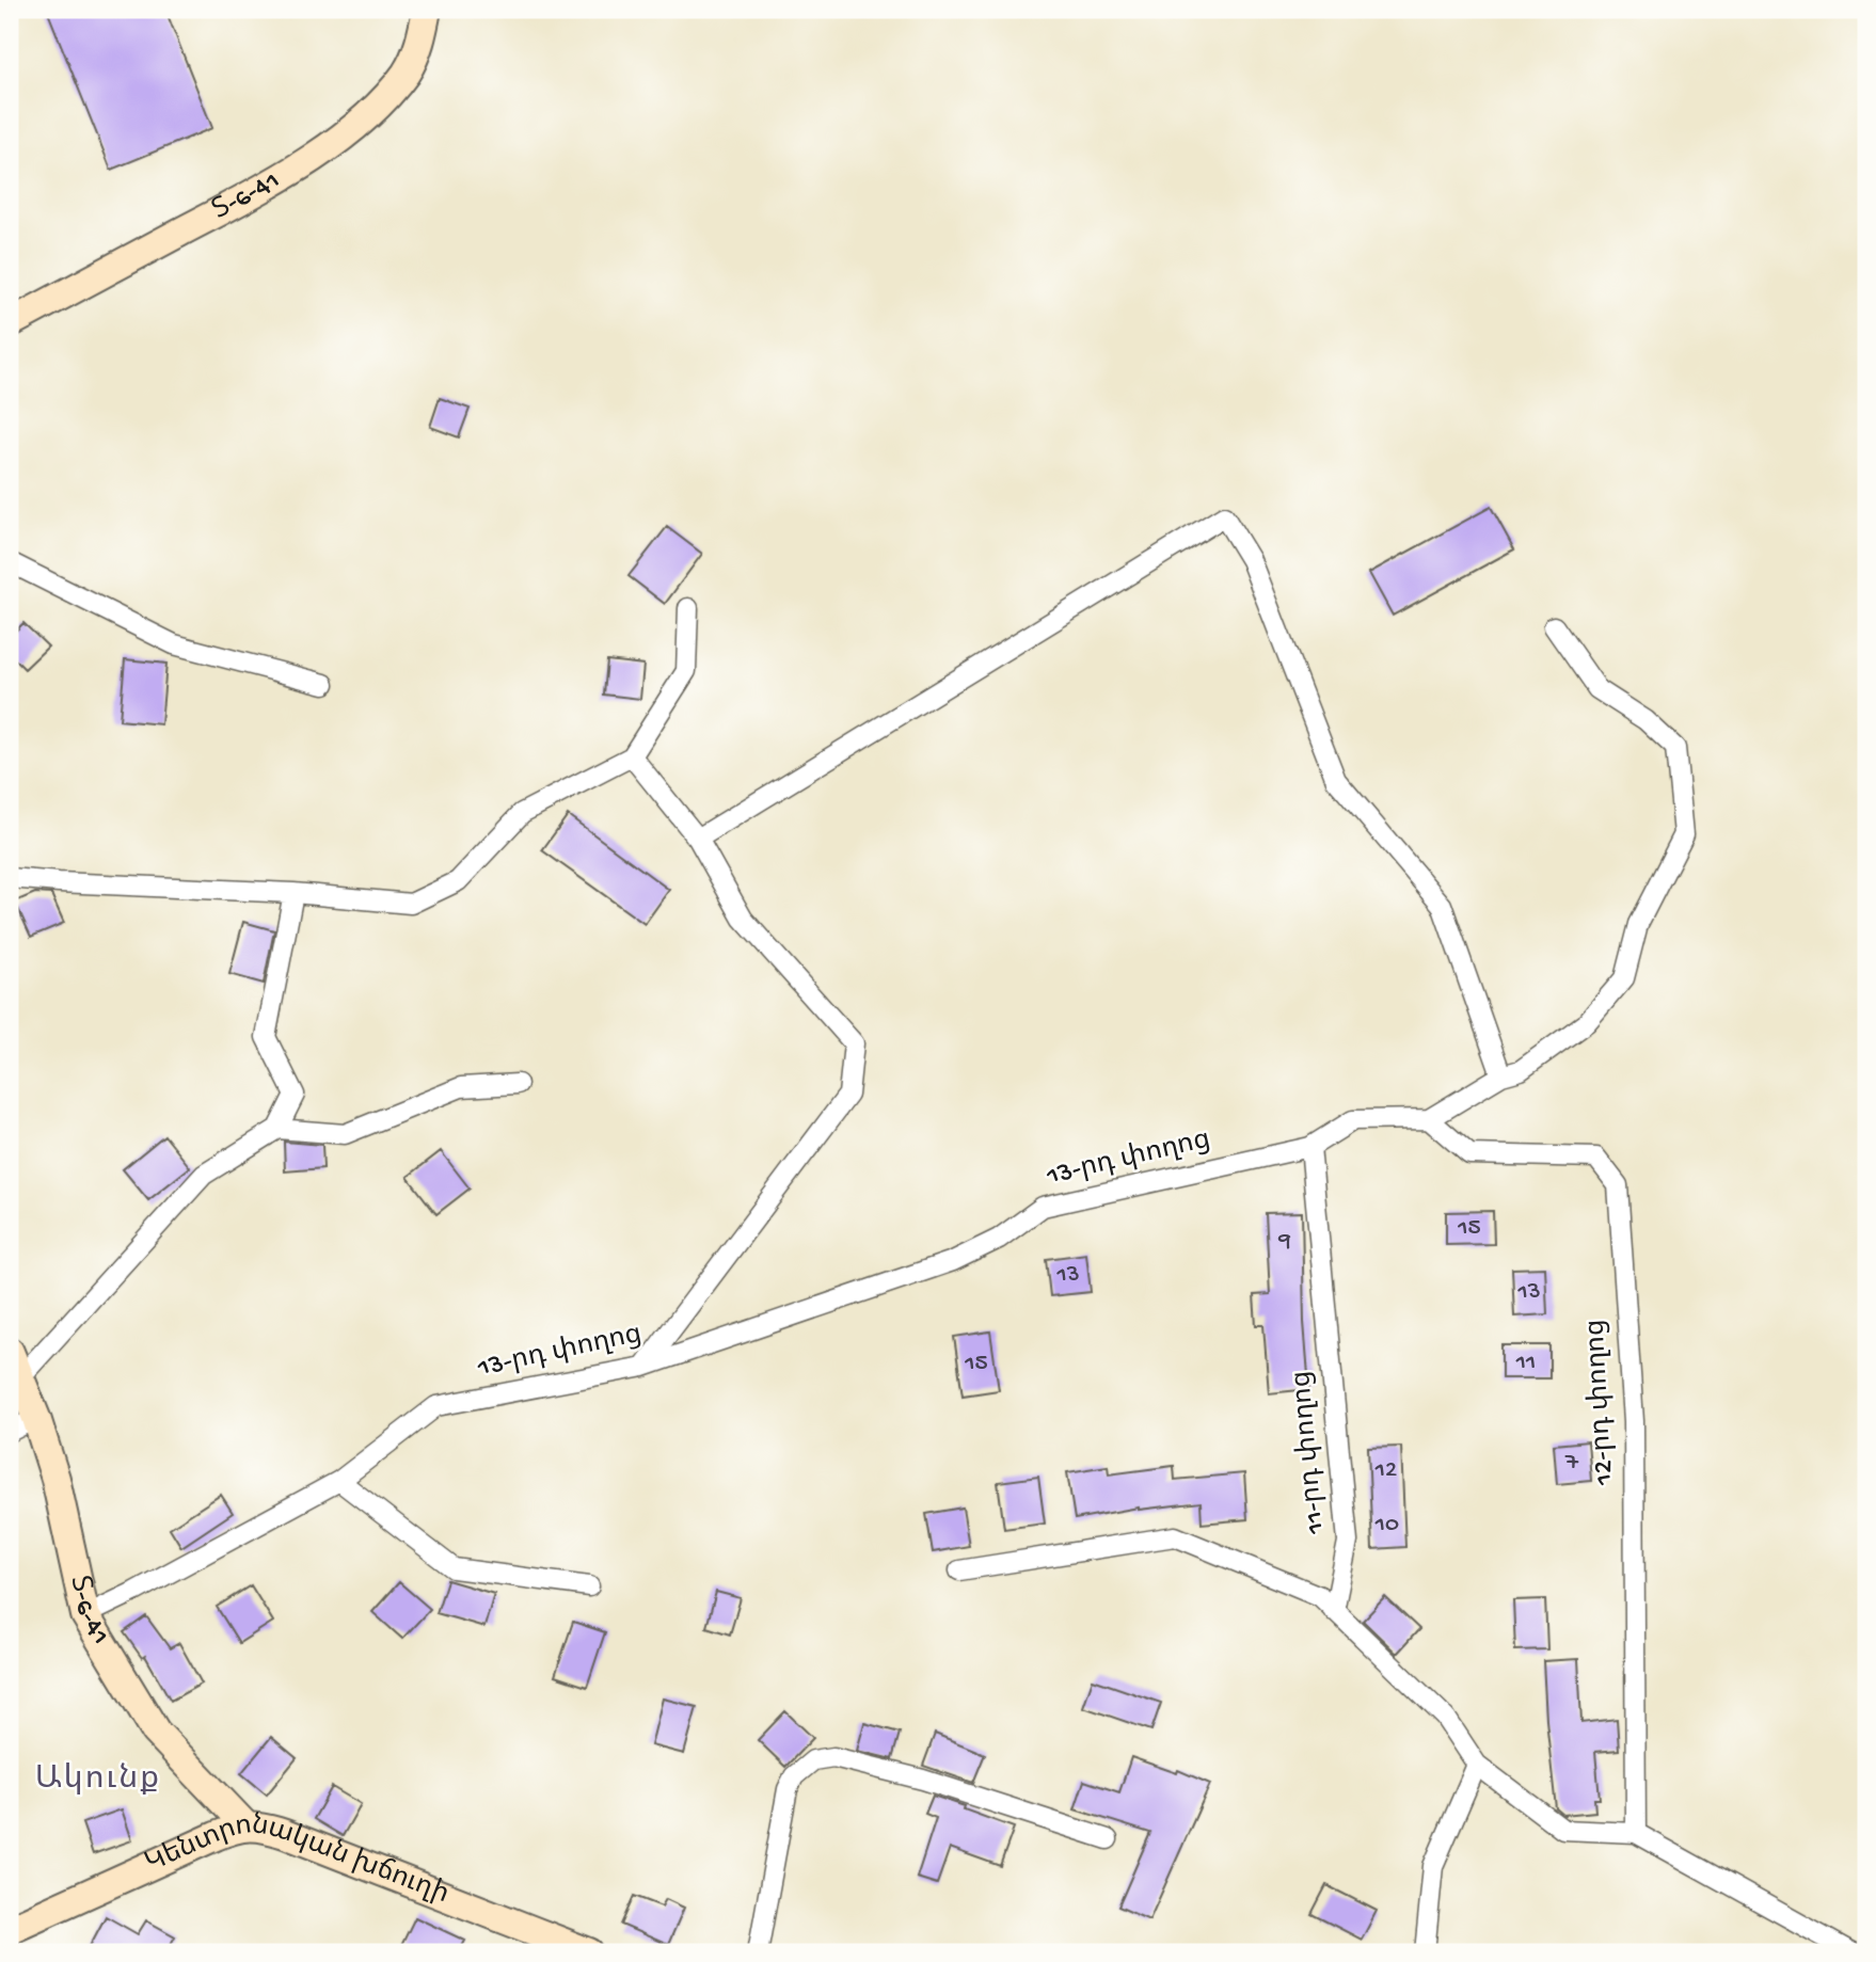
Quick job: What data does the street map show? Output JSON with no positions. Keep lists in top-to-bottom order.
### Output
{
  "streets": {
    "main road": ["Տ-6-41", "Կենտրոնական խճուղի"],
    "street": ["13-րդ փողոց", "12-րդ փողոց", "11-րդ փողոց"]
  },
  "crossings": [
    ["Տ-6-41", "13-րդ փողոց"],
    ["Տ-6-41", "Կենտրոնական խճուղի"],
    ["13-րդ փողոց", "12-րդ փողոց"],
    ["13-րդ փողոց", "11-րդ փողոց"]
  ],
  "districts": ["Ակունք"],
  "house_numbers": [
    "15",
    "9",
    "13",
    "13",
    "11",
    "15",
    "7",
    "12",
    "10"
  ]
}
